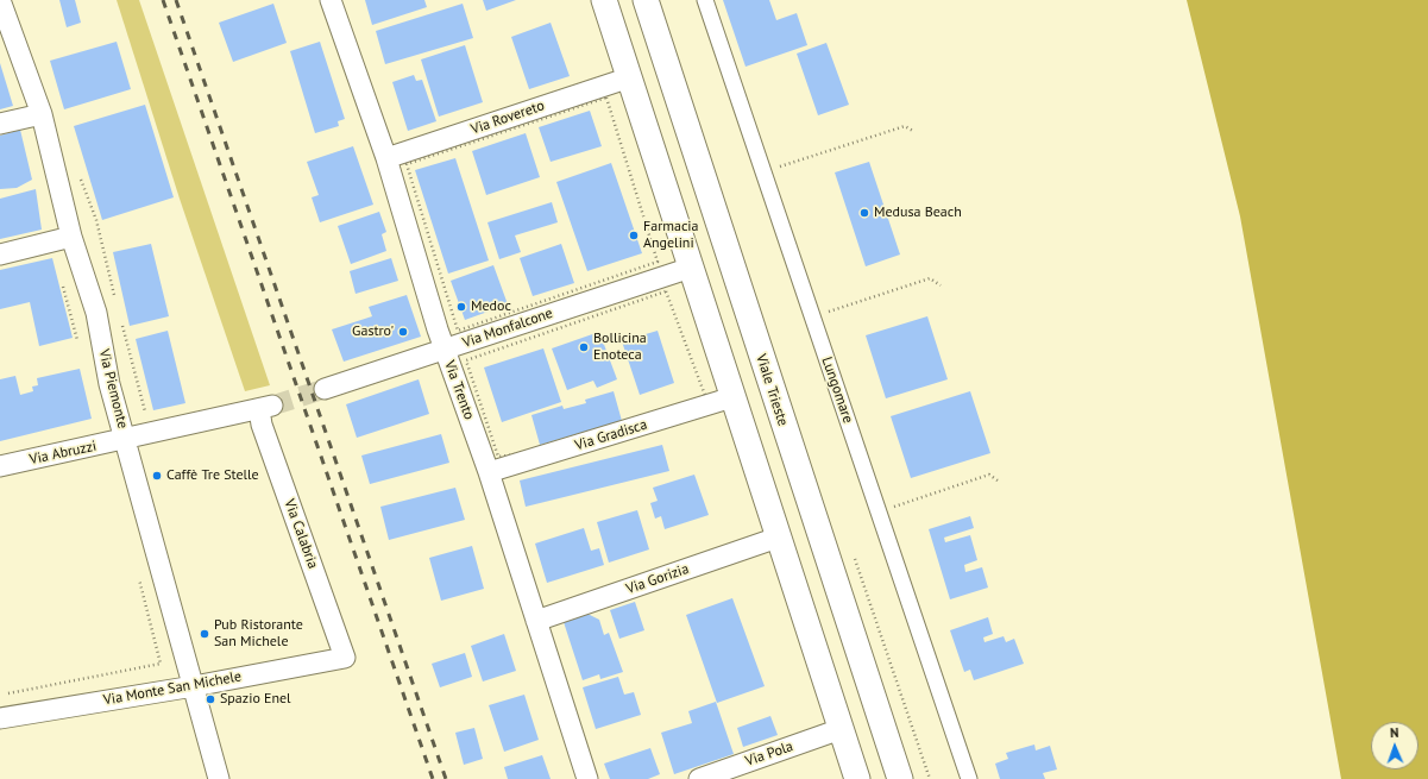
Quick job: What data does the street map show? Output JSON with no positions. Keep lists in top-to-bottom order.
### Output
{
  "streets": {
    "street": [
      "Via Rovereto",
      "Via Monfalcone",
      "Via Piemonte",
      "Via Trento",
      "Viale Trieste",
      "Lungomare",
      "Via Gradisca",
      "Via Abruzzi",
      "Via Calabria",
      "Via Gorizia",
      "Via Monte San Michele",
      "Via Pola"
    ]
  },
  "crossings": [
    ["Via Rovereto", "Via Trento"],
    ["Via Monfalcone", "Via Trento"],
    ["Via Piemonte", "Via Abruzzi"],
    ["Via Piemonte", "Via Calabria"],
    ["Via Piemonte", "Via Monte San Michele"],
    ["Via Trento", "Via Gradisca"],
    ["Via Trento", "Via Gorizia"],
    ["Via Abruzzi", "Via Calabria"],
    ["Via Calabria", "Via Monte San Michele"]
  ],
  "places": [
    "Medusa Beach",
    "Farmacia Angelini",
    "Medoc",
    "Gastro'",
    "Bollicina Enoteca",
    "Caffè Tre Stelle",
    "Pub Ristorante San Michele",
    "Spazio Enel"
  ],
  "north": "top"
}
